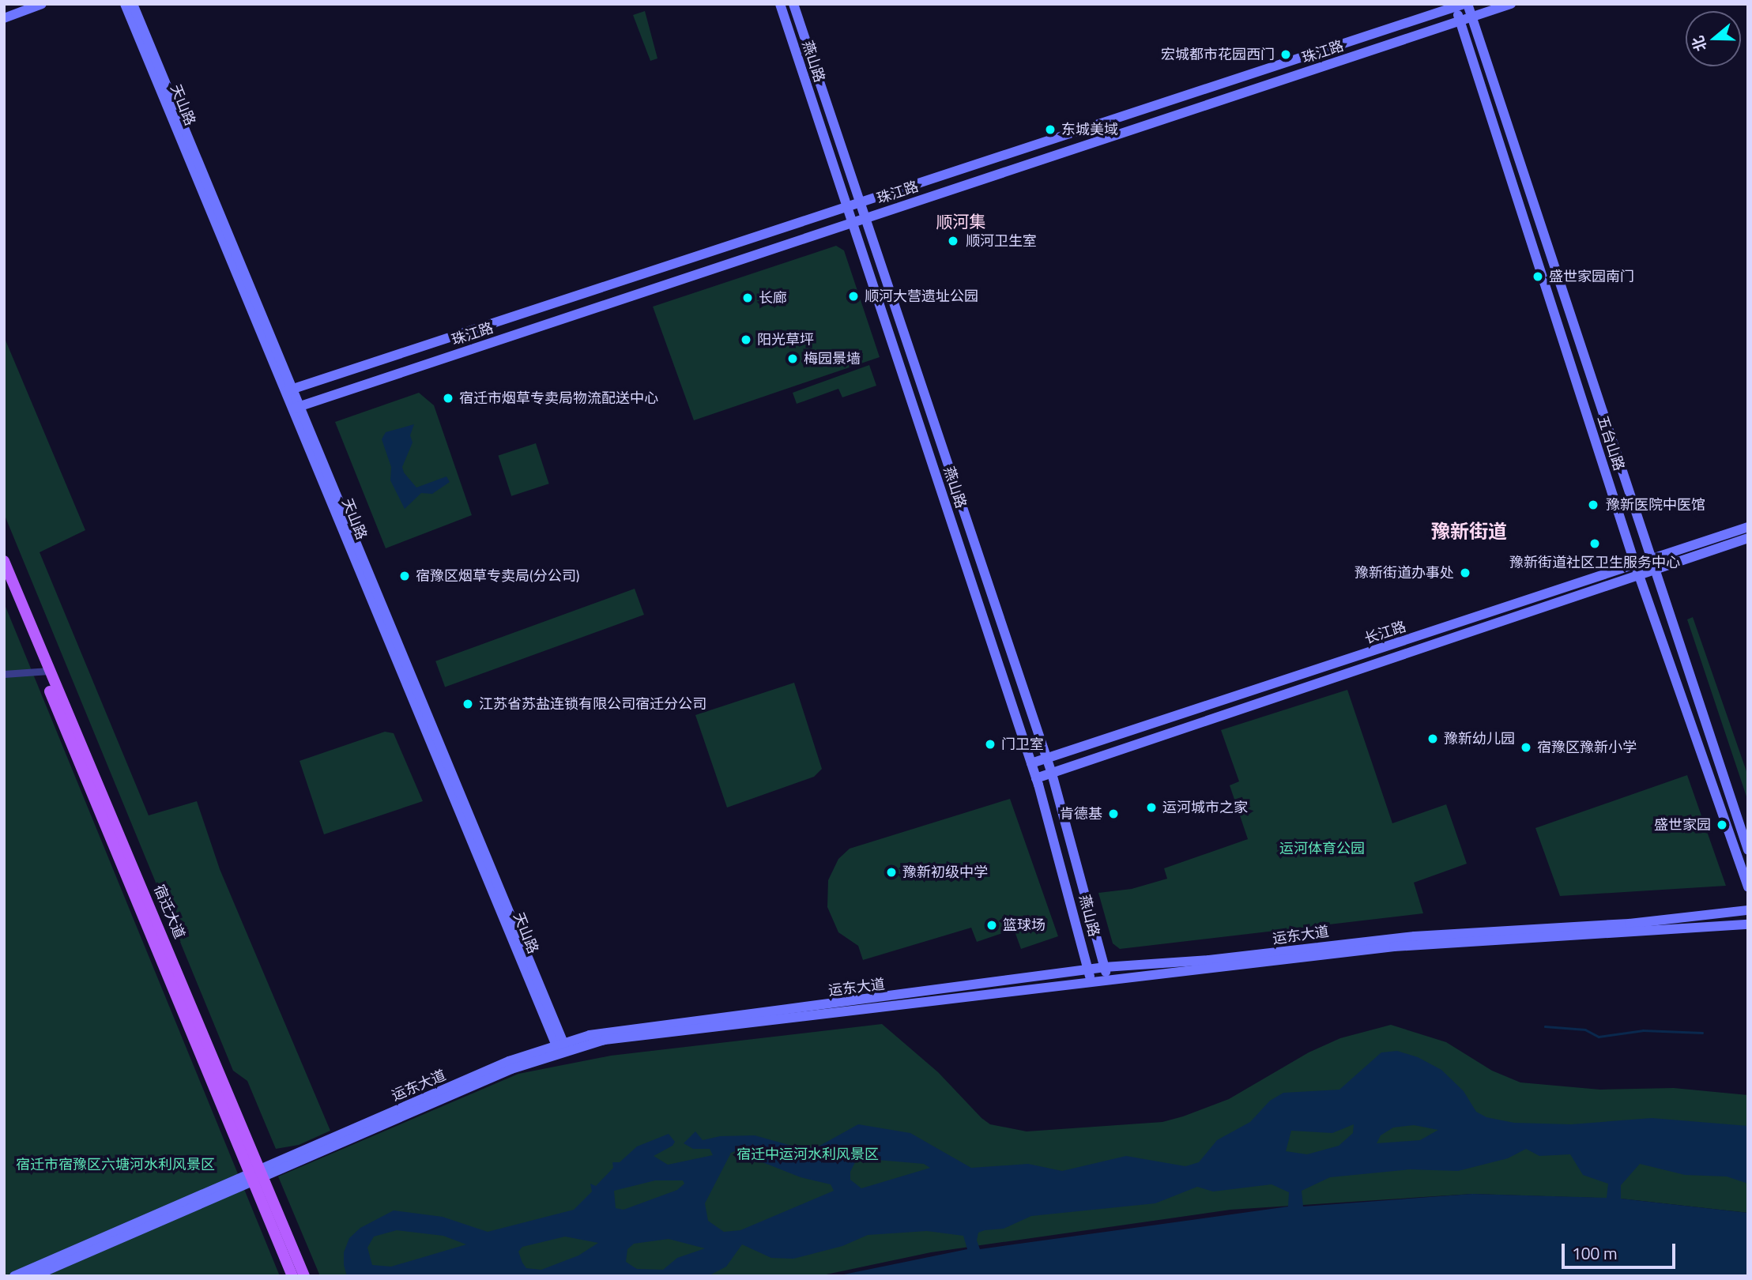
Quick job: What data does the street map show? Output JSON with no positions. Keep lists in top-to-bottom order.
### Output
{
  "streets": {
    "main road": ["宿迁大道"],
    "street": [
      "珠江路",
      "燕山路",
      "天山路",
      "五台山路",
      "长江路",
      "运东大道"
    ]
  },
  "crossings": [
    ["珠江路", "燕山路"],
    ["珠江路", "天山路"],
    ["珠江路", "五台山路"],
    ["燕山路", "长江路"],
    ["燕山路", "运东大道"],
    ["天山路", "运东大道"],
    ["五台山路", "长江路"],
    ["宿迁大道", "运东大道"]
  ],
  "districts": ["顺河集", "豫新街道"],
  "parks": ["运河体育公园", "宿迁中运河水利风景区", "宿迁市宿豫区六塘河水利风景区"],
  "places": [
    "宏城都市花园西门",
    "东城美域",
    "顺河卫生室",
    "盛世家园南门",
    "顺河大营遗址公园",
    "长廊",
    "阳光草坪",
    "梅园景墙",
    "宿迁市烟草专卖局物流配送中心",
    "豫新医院中医馆",
    "豫新街道社区卫生服务中心",
    "豫新街道办事处",
    "宿豫区烟草专卖局(分公司)",
    "江苏省苏盐连锁有限公司宿迁分公司",
    "豫新幼儿园",
    "门卫室",
    "宿豫区豫新小学",
    "运河城市之家",
    "肯德基",
    "盛世家园",
    "豫新初级中学",
    "篮球场"
  ],
  "scale_bar": "100 m",
  "north": "left"
}
